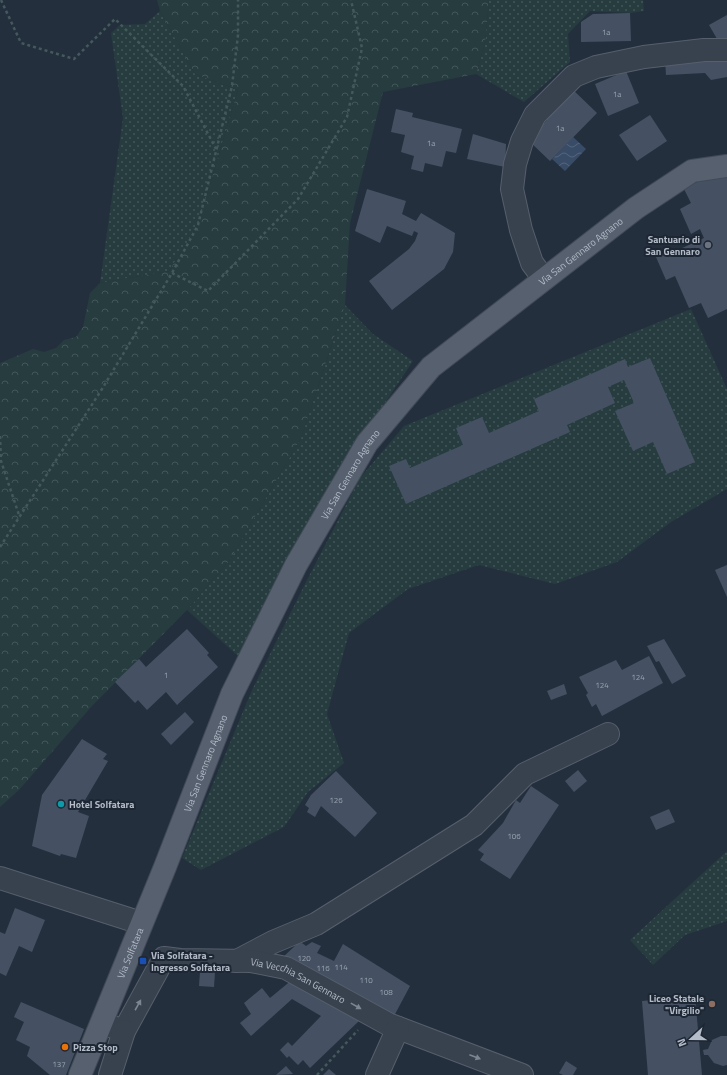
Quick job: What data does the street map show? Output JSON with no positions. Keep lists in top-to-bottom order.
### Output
{
  "streets": {
    "main road": ["Via San Gennaro Agnano", "Via Solfatara"],
    "street": ["Via Vecchia San Gennaro"]
  },
  "crossings": [
    ["Via San Gennaro Agnano", "Via Solfatara"]
  ],
  "one_way": ["Via Vecchia San Gennaro"],
  "places": {
    "other": [
      "Santuario di San Gennaro",
      "Hotel Solfatara",
      "Liceo Statale \"Virgilio\"",
      "Pizza Stop"
    ],
    "transit": ["Via Solfatara - Ingresso Solfatara"]
  },
  "house_numbers": [
    "1a",
    "1a",
    "1a",
    "1a",
    "1",
    "124",
    "124",
    "126",
    "106",
    "120",
    "114",
    "116",
    "110",
    "108",
    "137"
  ],
  "north": "left"
}
